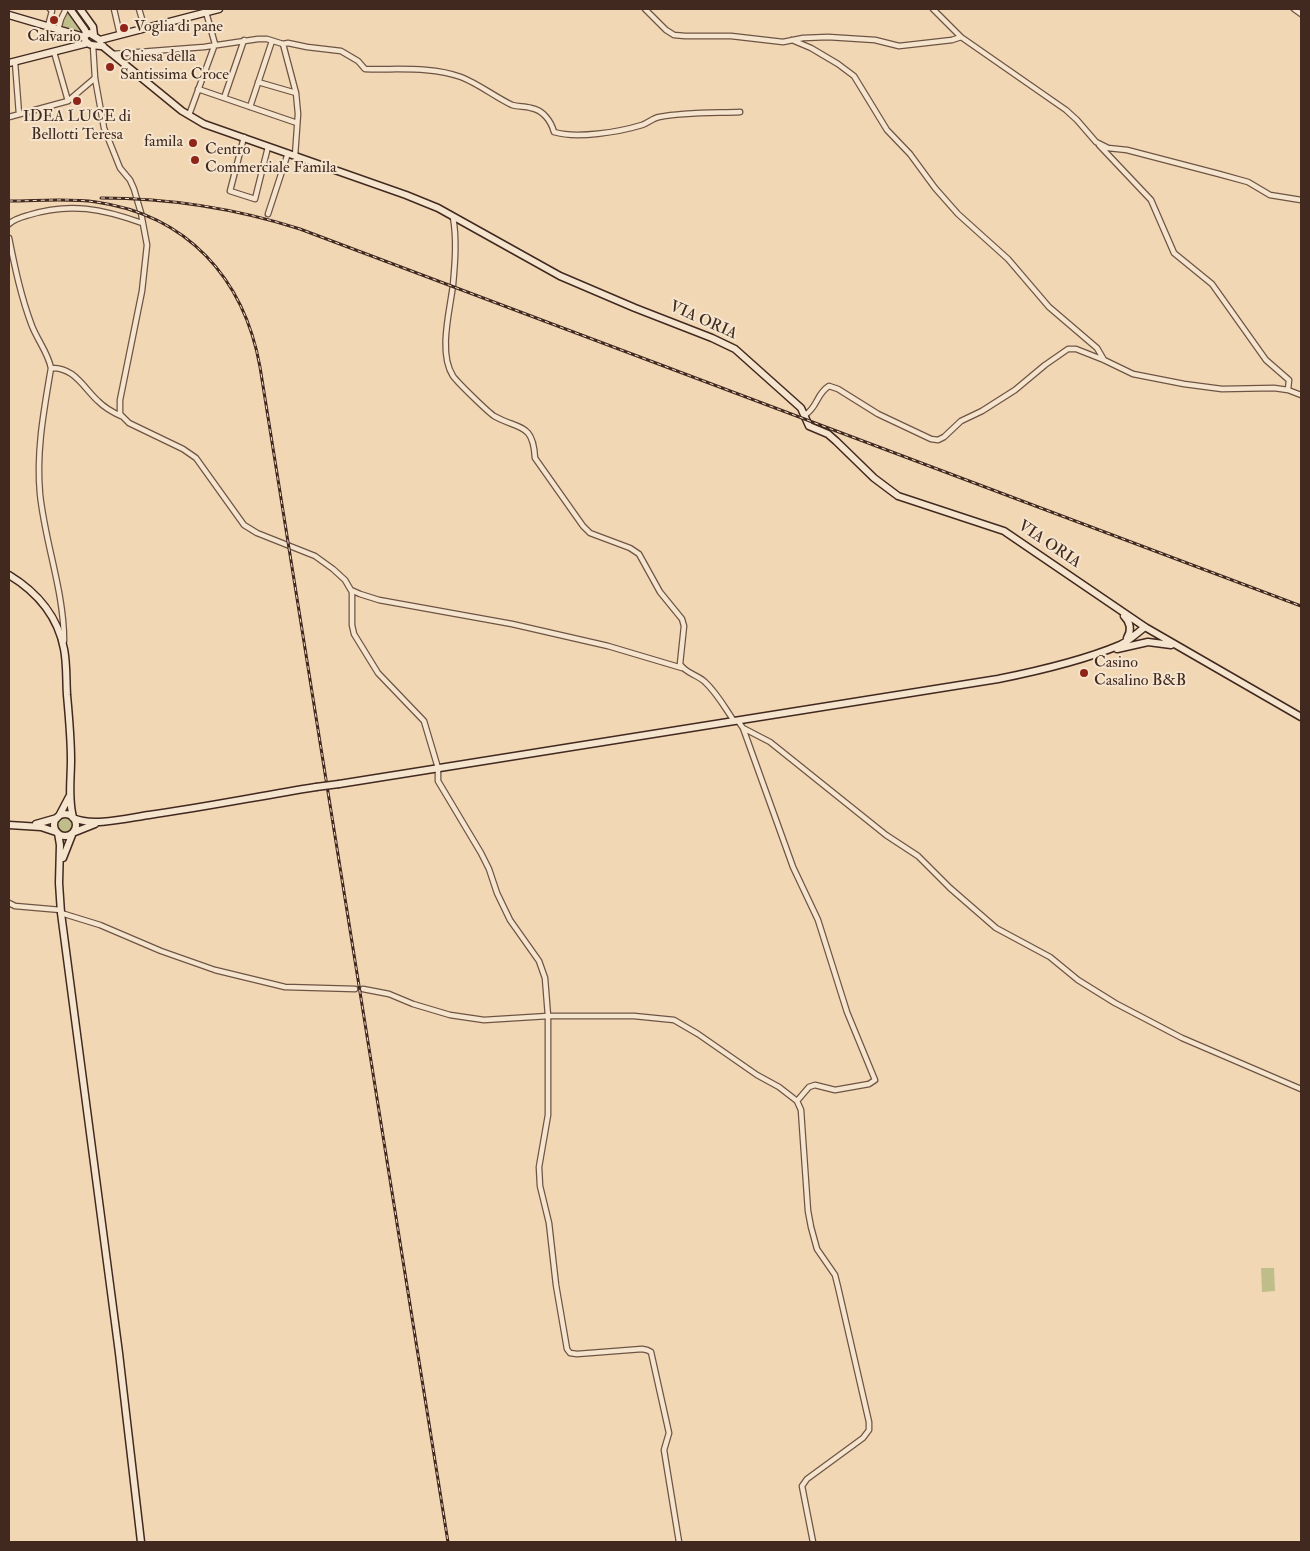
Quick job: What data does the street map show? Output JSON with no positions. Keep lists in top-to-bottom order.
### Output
{
  "streets": {
    "main road": ["VIA ORIA"]
  },
  "places": [
    "Calvario",
    "Voglia di pane",
    "Chiesa della Santissima Croce",
    "IDEA LUCE di Bellotti Teresa",
    "famila",
    "Centro Commerciale Famila",
    "Casino Casalino B&B"
  ]
}
